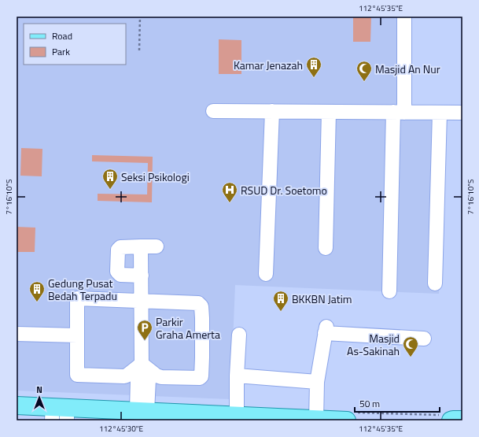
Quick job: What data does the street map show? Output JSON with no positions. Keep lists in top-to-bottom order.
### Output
{
  "places": {
    "building": [
      "Kamar Jenazah",
      "Seksi Psikologi",
      "Gedung Pusat Bedah Terpadu",
      "BKKBN Jatim"
    ],
    "mosque": ["Masjid An Nur", "Masjid As-Sakinah"],
    "hospital": ["RSUD Dr. Soetomo"],
    "parking": ["Parkir Graha Amerta"]
  },
  "legend": ["Road", "Park"],
  "scale_bar": "50 m",
  "north": "top",
  "coordinates": ["112°45'35\"E", "7°16'10\"S", "112°45'30\"E"]
}
